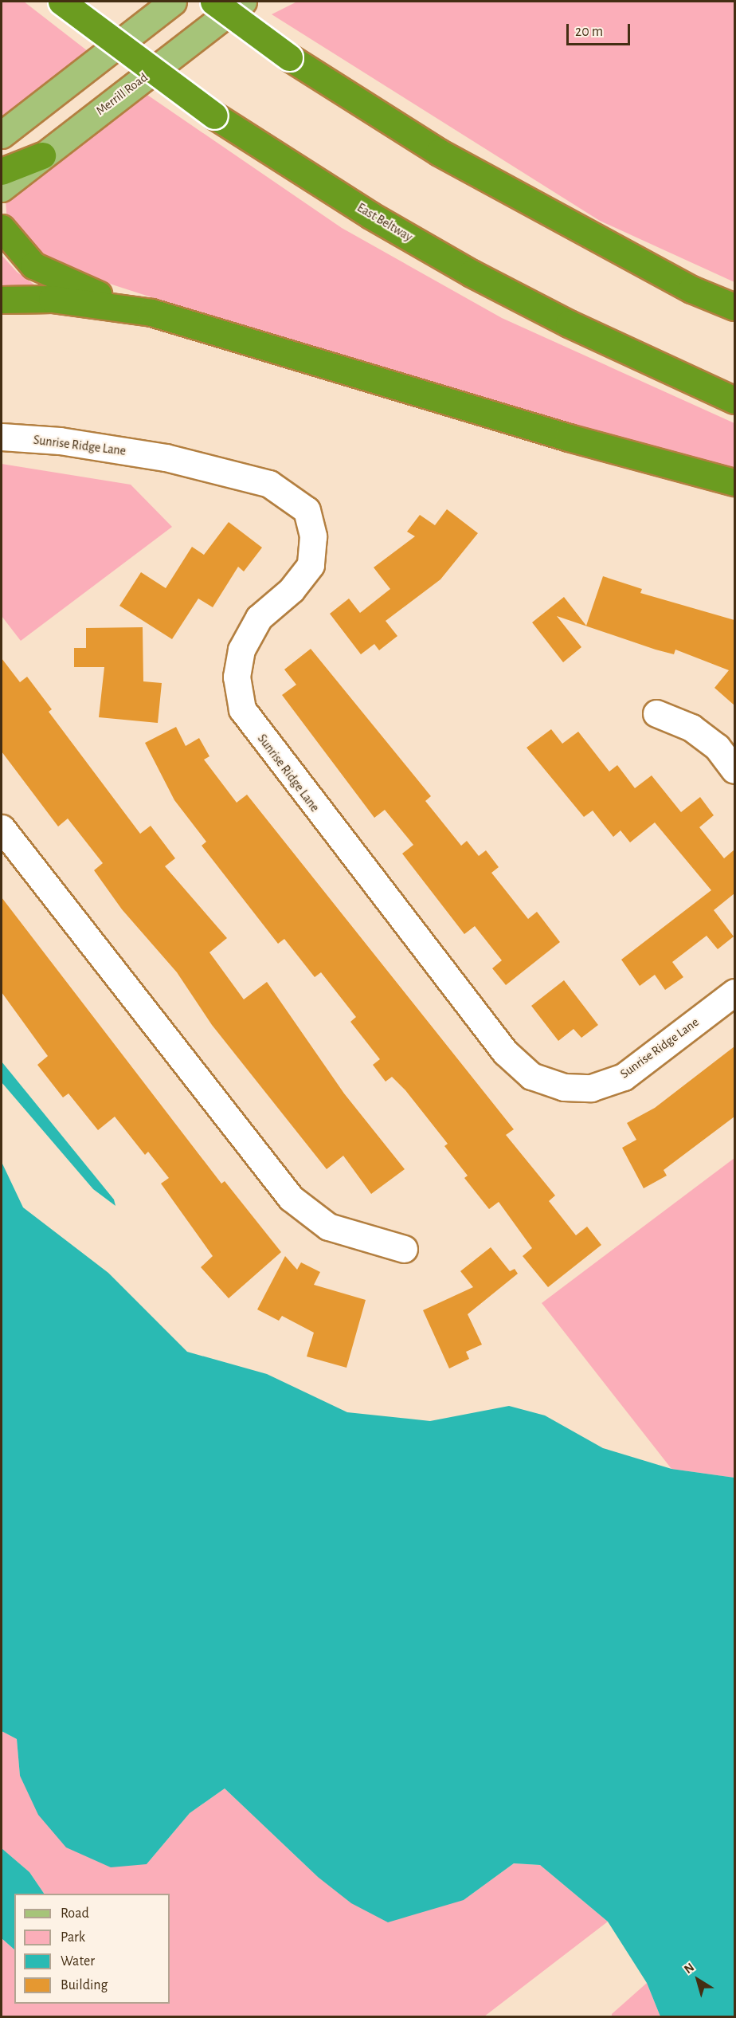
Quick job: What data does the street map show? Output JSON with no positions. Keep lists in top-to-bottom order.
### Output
{
  "streets": {
    "highway": ["East Beltway"],
    "main road": ["Merrill Road"],
    "street": ["Sunrise Ridge Lane"]
  },
  "legend": [
    "Road",
    "Park",
    "Water",
    "Building"
  ],
  "scale_bar": "20 m",
  "north": "top left"
}
